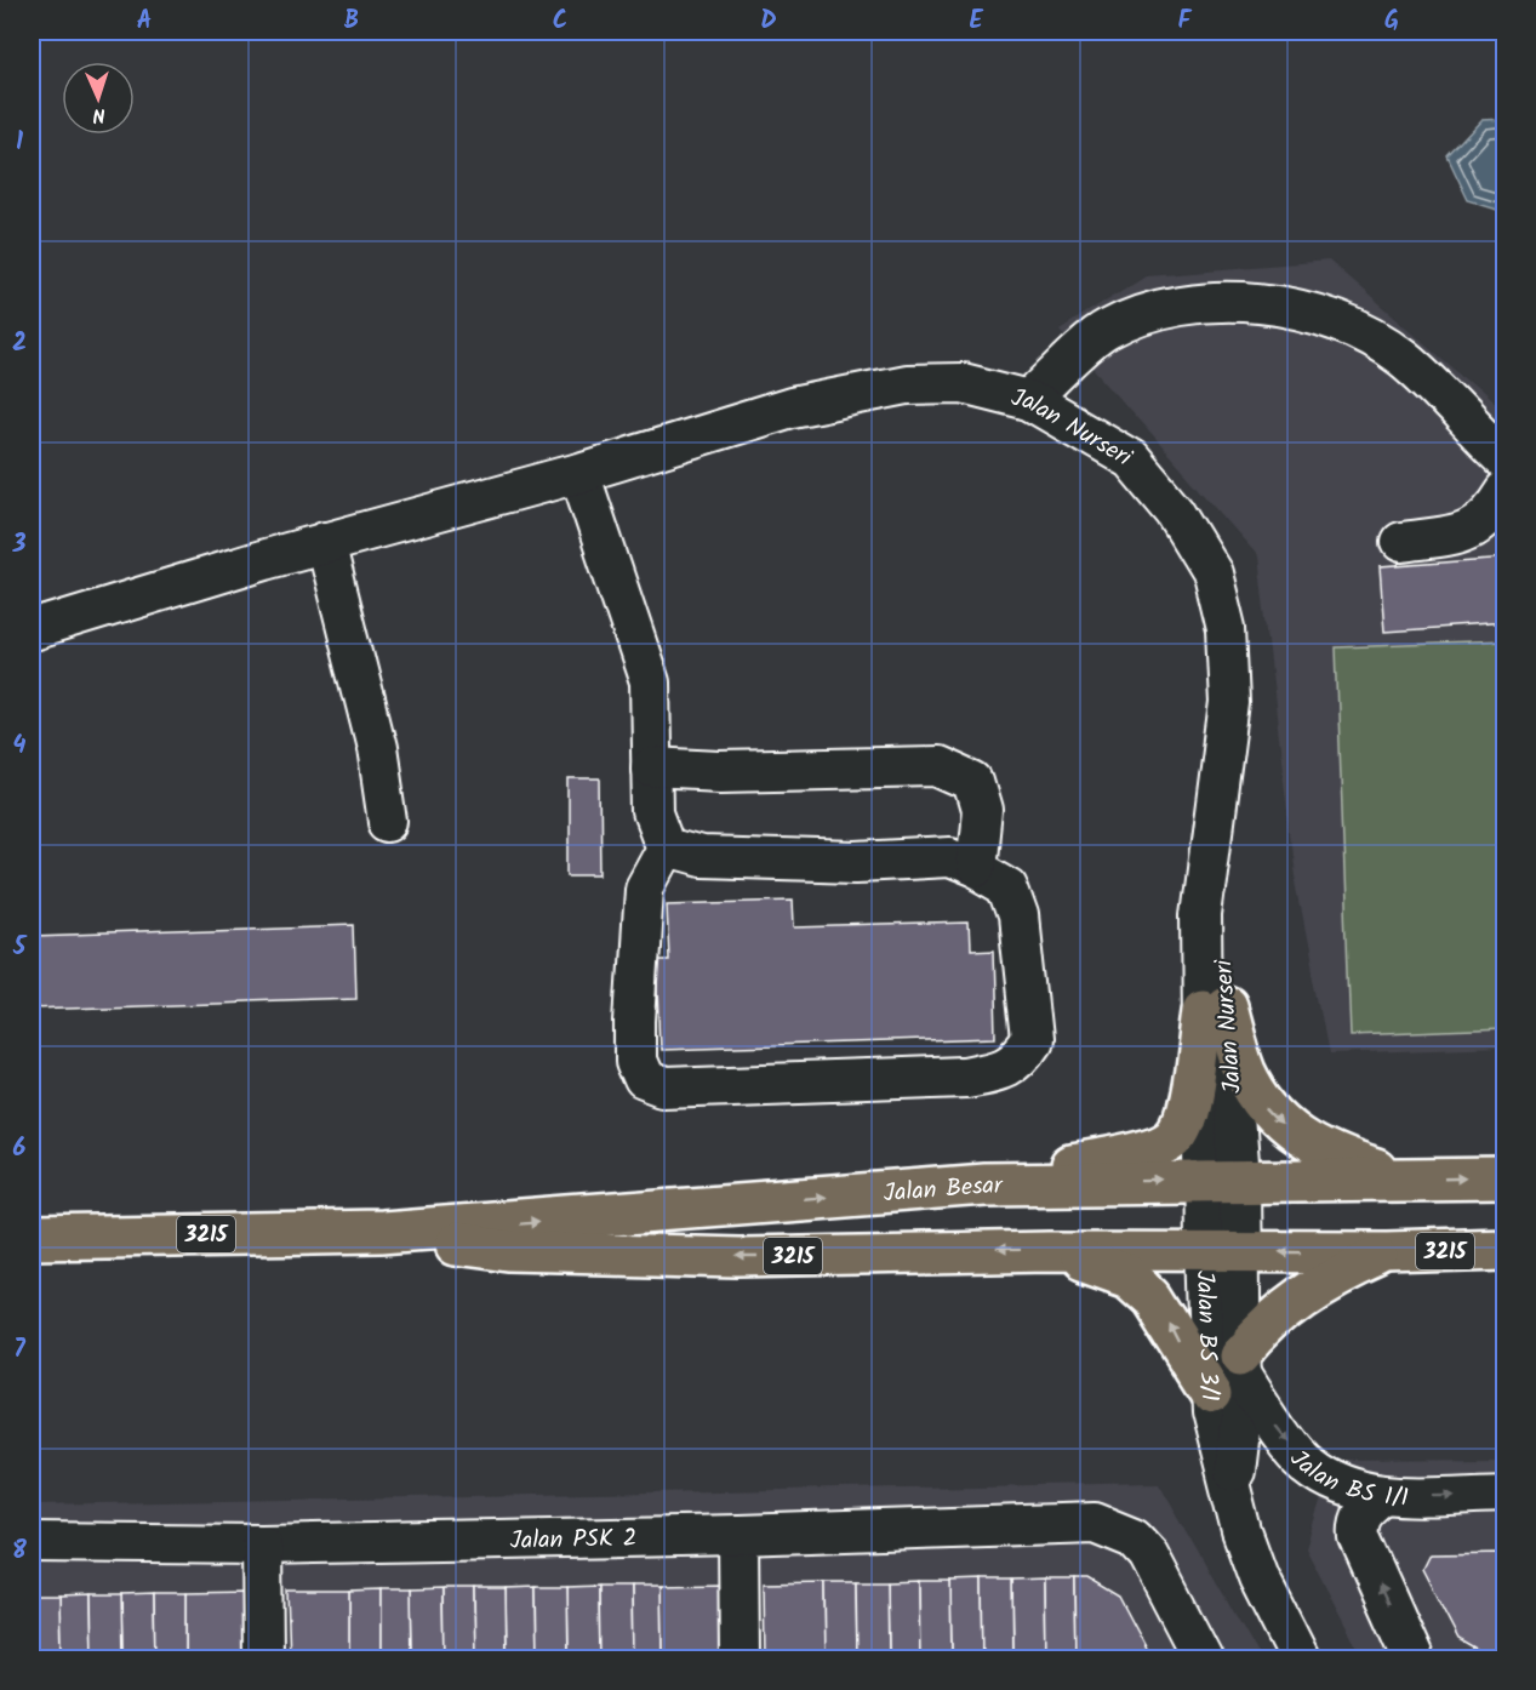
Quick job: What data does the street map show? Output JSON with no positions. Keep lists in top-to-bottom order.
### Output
{
  "streets": {
    "main road": ["Jalan Besar", "3215"],
    "street": [
      "Jalan Nurseri",
      "Jalan BS 3/1",
      "Jalan BS 1/1",
      "Jalan PSK 2"
    ]
  },
  "crossings": [
    ["Jalan Nurseri", "Jalan Besar"],
    ["Jalan Nurseri", "Jalan BS 3/1"],
    ["Jalan Besar", "Jalan BS 3/1"],
    ["Jalan BS 3/1", "Jalan BS 1/1"]
  ],
  "one_way": ["Jalan BS 1/1"],
  "north": "bottom",
  "grid": {
    "columns": [
      "A",
      "B",
      "C",
      "D",
      "E",
      "F",
      "G"
    ],
    "rows": [
      "1",
      "2",
      "3",
      "4",
      "5",
      "6",
      "7",
      "8"
    ]
  }
}
